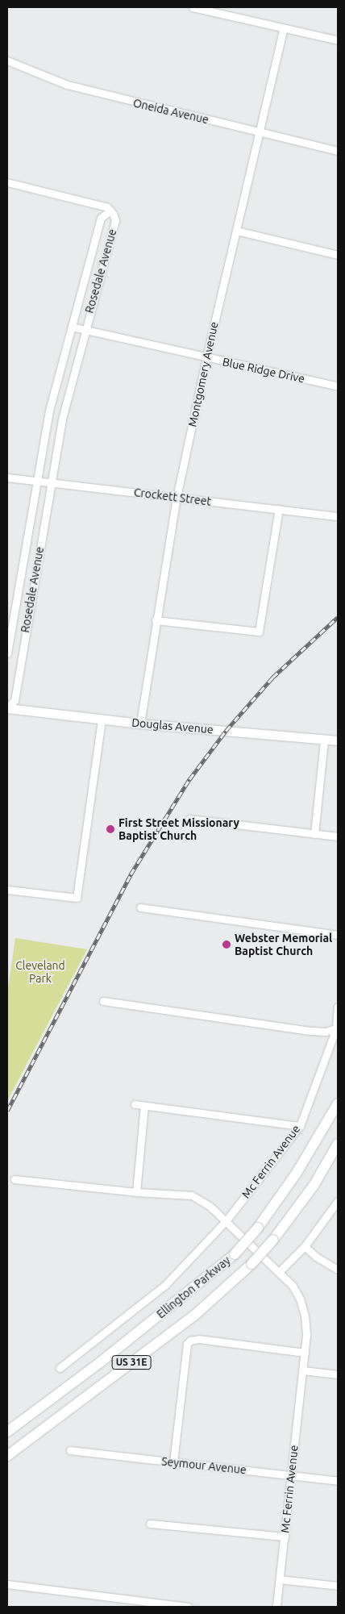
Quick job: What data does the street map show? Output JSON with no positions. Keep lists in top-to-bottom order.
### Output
{
  "streets": {
    "highway": ["Ellington Parkway", "US 31E"],
    "main road": ["Douglas Avenue"],
    "street": [
      "Oneida Avenue",
      "Rosedale Avenue",
      "Blue Ridge Drive",
      "Montgomery Avenue",
      "Crockett Street",
      "Mc Ferrin Avenue",
      "Seymour Avenue"
    ]
  },
  "crossings": [
    ["Oneida Avenue", "Montgomery Avenue"],
    ["Rosedale Avenue", "Blue Ridge Drive"],
    ["Rosedale Avenue", "Crockett Street"],
    ["Rosedale Avenue", "Douglas Avenue"],
    ["Blue Ridge Drive", "Montgomery Avenue"],
    ["Montgomery Avenue", "Crockett Street"],
    ["Montgomery Avenue", "Douglas Avenue"],
    ["Mc Ferrin Avenue", "Seymour Avenue"]
  ],
  "parks": ["Cleveland Park"],
  "places": ["First Street Missionary Baptist Church", "Webster Memorial Baptist Church"]
}
